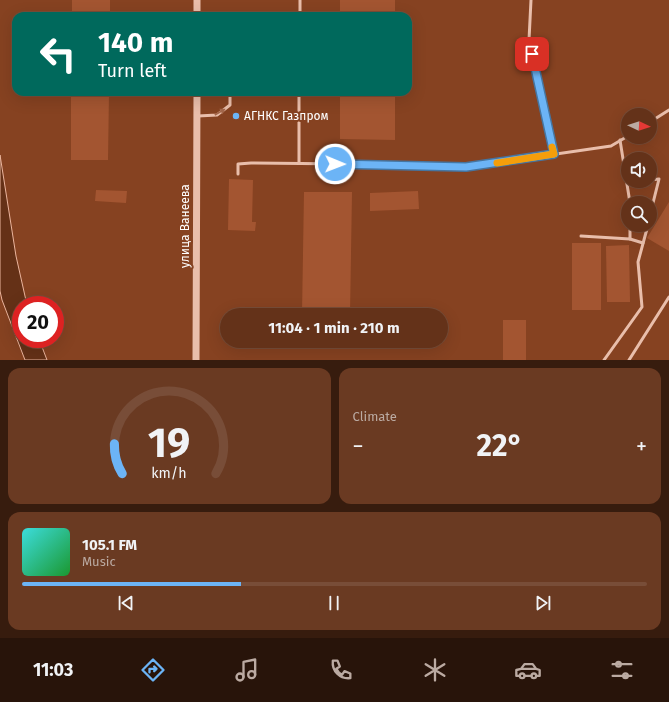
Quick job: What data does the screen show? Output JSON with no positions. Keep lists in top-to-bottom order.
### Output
{
  "streets": {
    "street": ["улица Ванеева"]
  },
  "places": ["АГНКС Газпром"],
  "north": "right",
  "page": {
    "turn": ["140 m", "Turn left"],
    "limit": "20",
    "trip": "11:04 · 1 min · 210 m",
    "tile": "Climate",
    "heat": ["−", "22°", "+"],
    "song": ["105.1 FM", "Music"],
    "tabs": "11:03",
    "gauge": ["19", "km/h"]
  }
}
